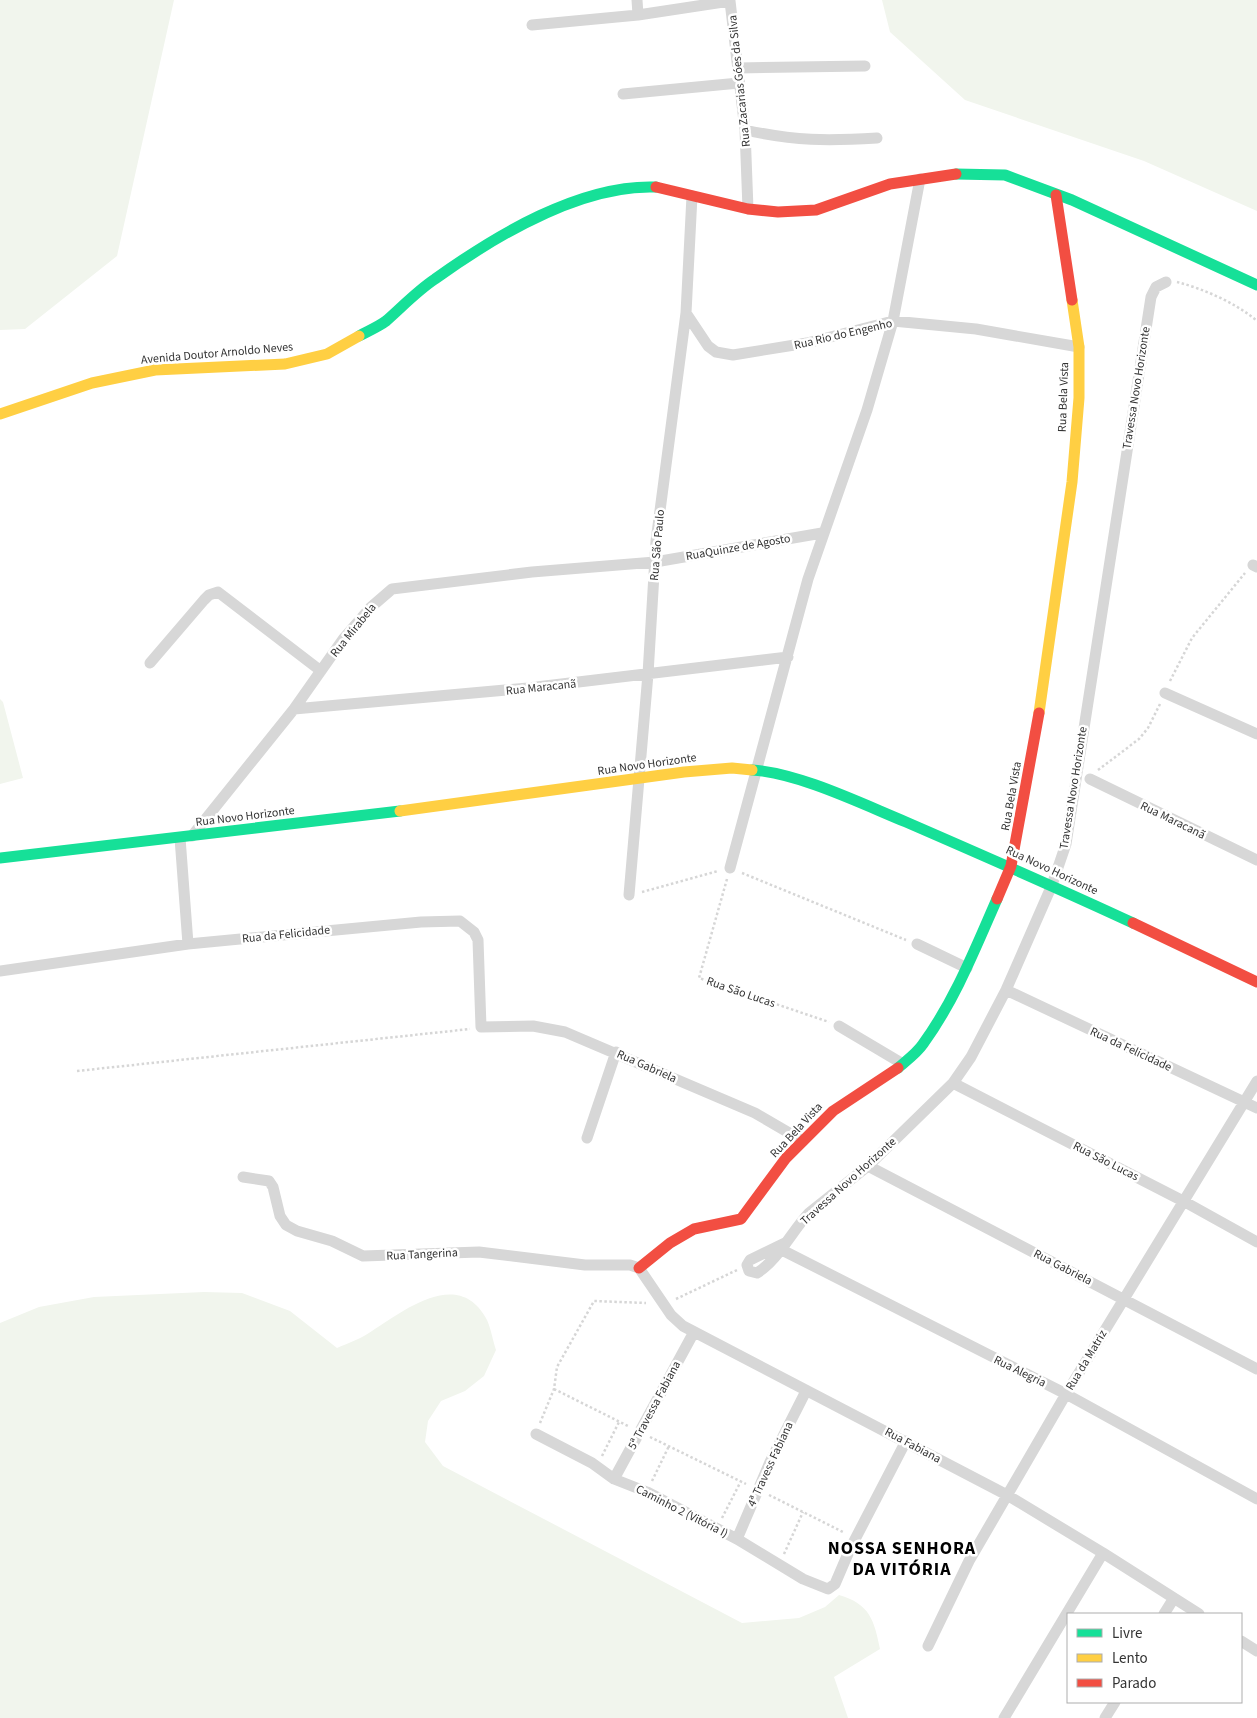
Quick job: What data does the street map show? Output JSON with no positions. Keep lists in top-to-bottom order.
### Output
{
  "streets": {
    "street": [
      "Rua Zacarias Góes da Silva",
      "Rua Rio do Engenho",
      "Avenida Doutor Arnoldo Neves",
      "Travessa Novo Horizonte",
      "Rua Bela Vista",
      "Rua São Paulo",
      "RuaQuinze de Agosto",
      "Rua Mirabela",
      "Rua Maracanã",
      "Rua Novo Horizonte",
      "Rua da Felicidade",
      "Rua São Lucas",
      "Rua Gabriela",
      "Rua Tangerina",
      "Rua da Matriz",
      "Rua Alegria",
      "5ª Travessa Fabiana",
      "Rua Fabiana",
      "4ª Travess Fabiana",
      "Caminho 2 (Vitória I)"
    ]
  },
  "crossings": [
    ["Rua Zacarias Góes da Silva", "Avenida Doutor Arnoldo Neves"],
    ["Rua Rio do Engenho", "Rua Bela Vista"],
    ["Rua Rio do Engenho", "Rua São Paulo"],
    ["Avenida Doutor Arnoldo Neves", "Rua Bela Vista"],
    ["Avenida Doutor Arnoldo Neves", "Rua São Paulo"],
    ["Travessa Novo Horizonte", "Rua Novo Horizonte"],
    ["Travessa Novo Horizonte", "Rua da Felicidade"],
    ["Travessa Novo Horizonte", "Rua São Lucas"],
    ["Travessa Novo Horizonte", "Rua Gabriela"],
    ["Travessa Novo Horizonte", "Rua Alegria"],
    ["Rua Bela Vista", "Rua Novo Horizonte"],
    ["Rua Bela Vista", "Rua Gabriela"],
    ["Rua Bela Vista", "Rua Tangerina"],
    ["Rua Bela Vista", "Rua Fabiana"],
    ["Rua São Paulo", "RuaQuinze de Agosto"],
    ["Rua São Paulo", "Rua Mirabela"],
    ["Rua São Paulo", "Rua Maracanã"],
    ["Rua São Paulo", "Rua Novo Horizonte"],
    ["RuaQuinze de Agosto", "Rua Mirabela"],
    ["Rua Mirabela", "Rua Maracanã"],
    ["Rua Mirabela", "Rua Novo Horizonte"],
    ["Rua da Felicidade", "Rua Gabriela"],
    ["Rua da Felicidade", "Rua da Matriz"],
    ["Rua São Lucas", "Rua da Matriz"],
    ["Rua Gabriela", "Rua da Matriz"],
    ["Rua Tangerina", "Rua Fabiana"],
    ["Rua da Matriz", "Rua Alegria"],
    ["Rua da Matriz", "Rua Fabiana"],
    ["5ª Travessa Fabiana", "Rua Fabiana"],
    ["5ª Travessa Fabiana", "Caminho 2 (Vitória I)"],
    ["Rua Fabiana", "4ª Travess Fabiana"],
    ["4ª Travess Fabiana", "Caminho 2 (Vitória I)"]
  ],
  "districts": ["NOSSA SENHORA DA VITÓRIA"],
  "legend": ["Livre", "Lento", "Parado"]
}
